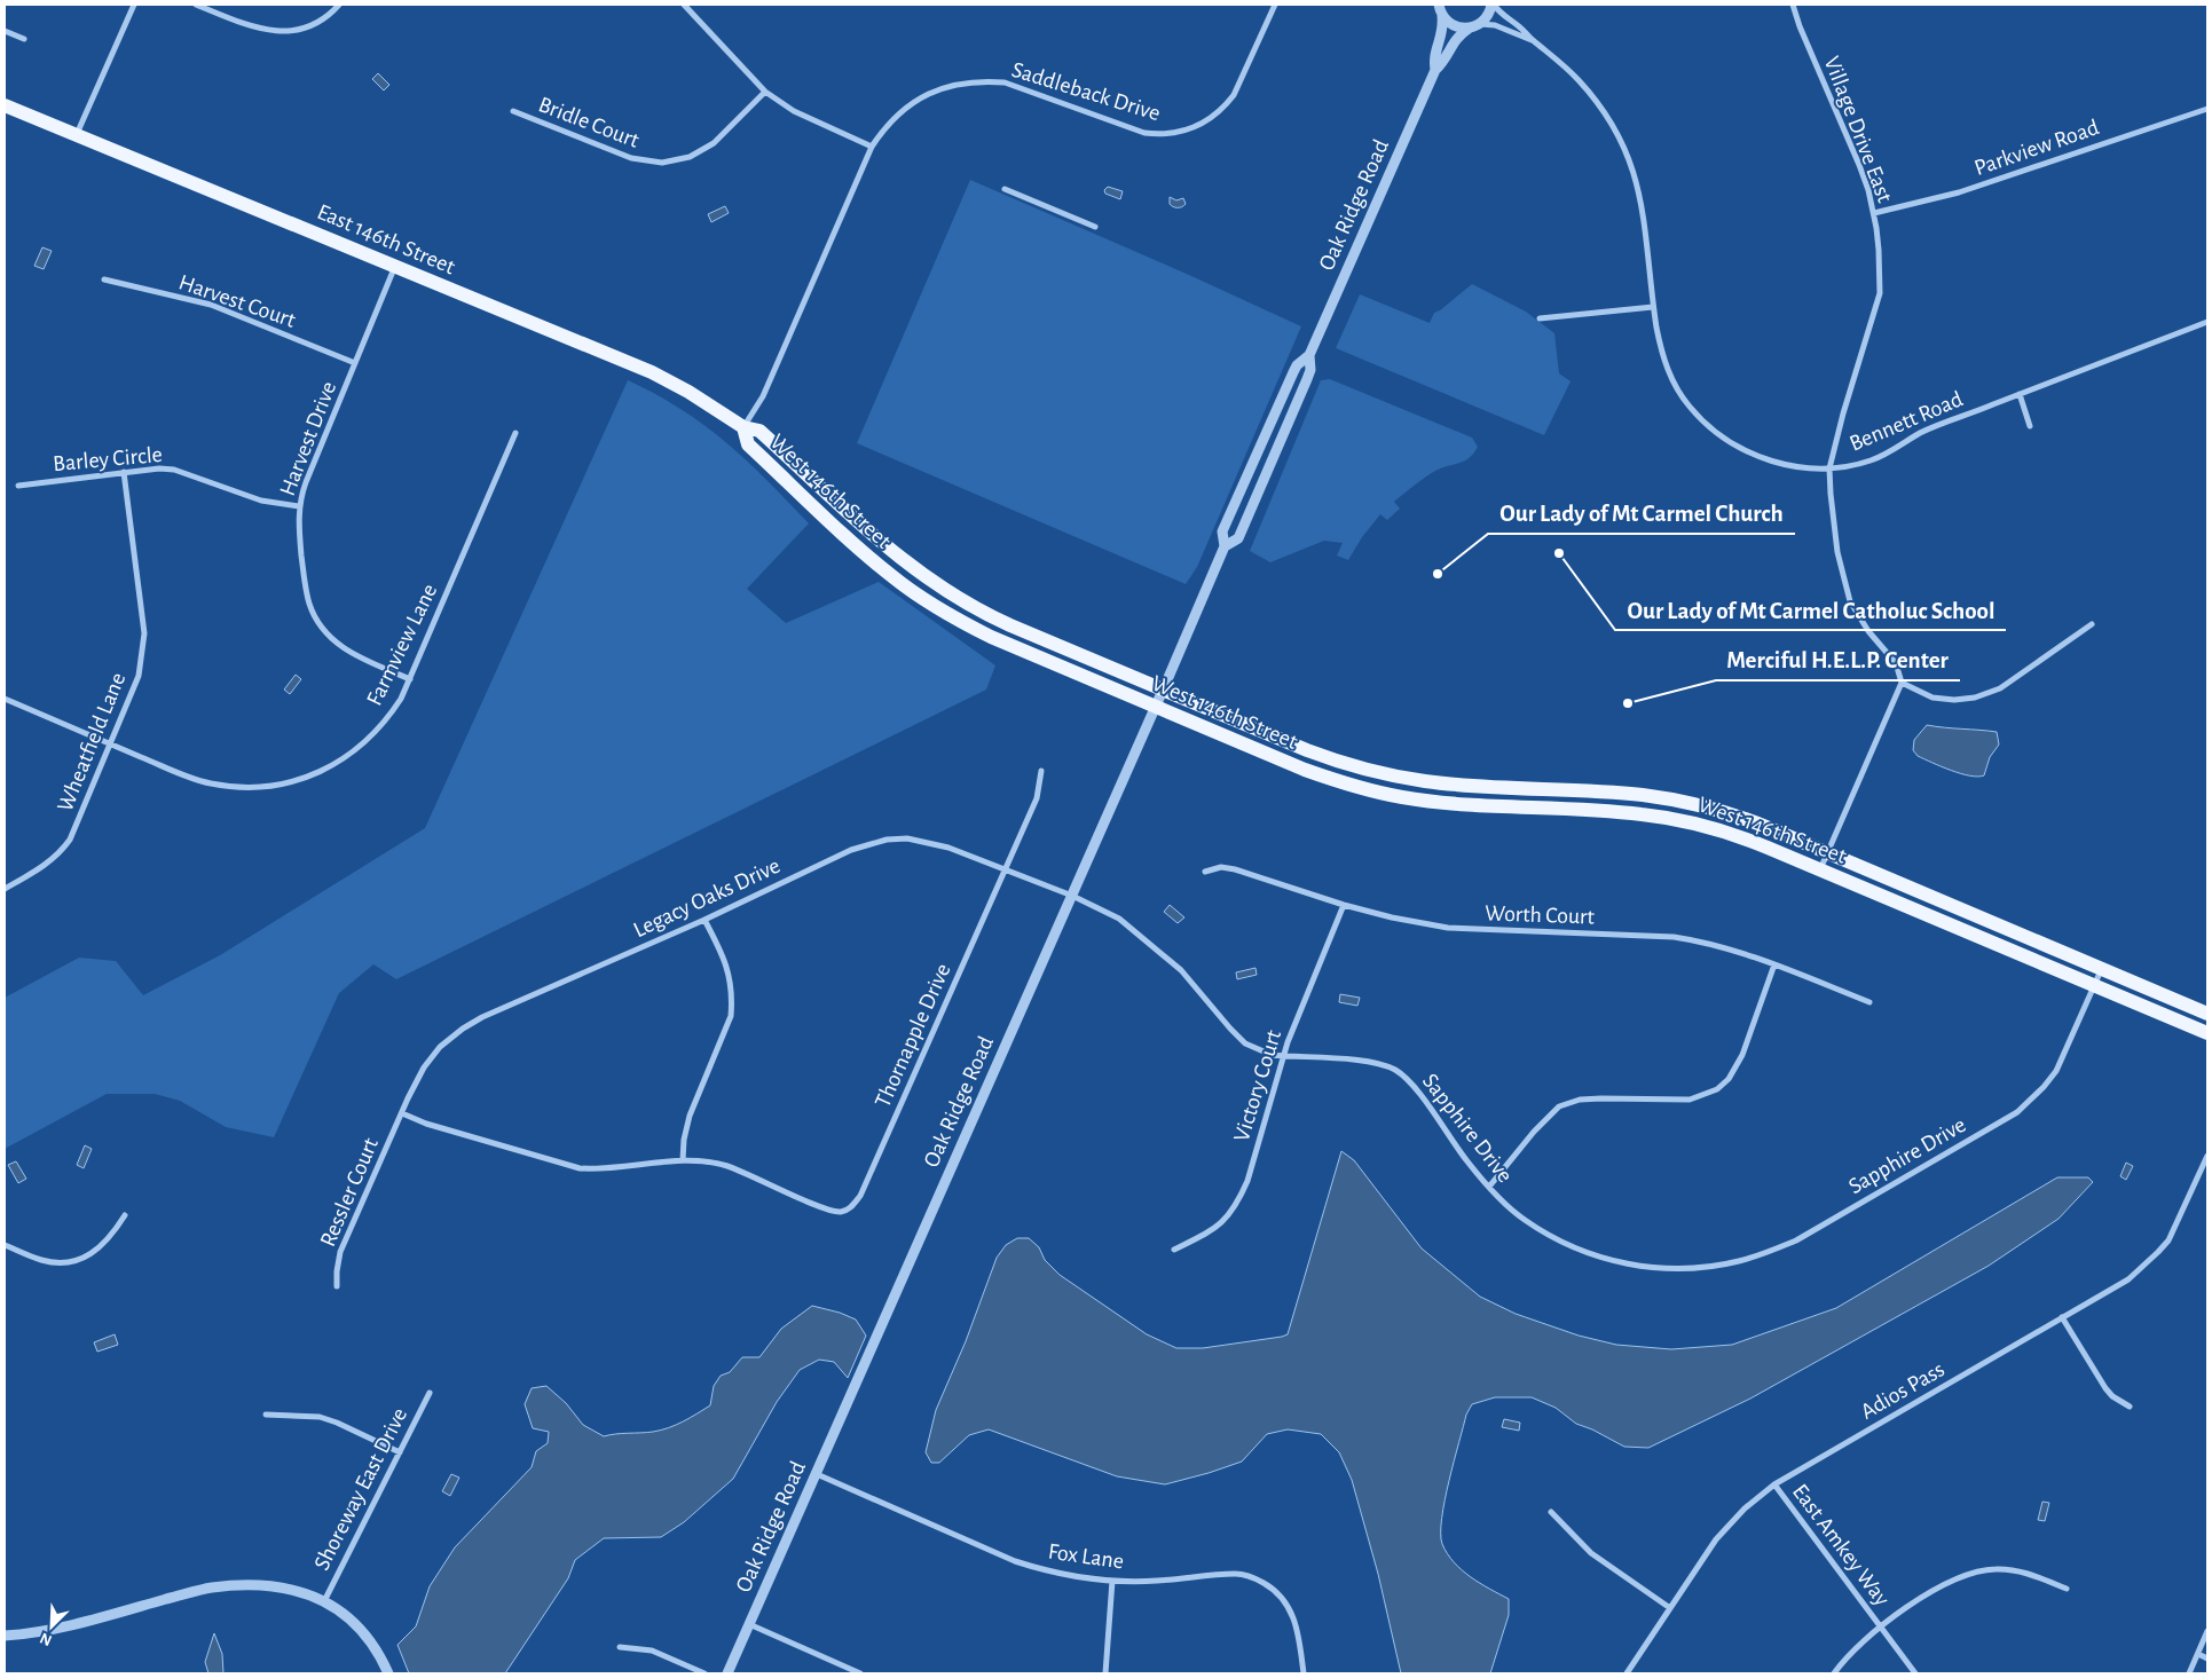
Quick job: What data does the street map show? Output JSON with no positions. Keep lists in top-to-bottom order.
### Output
{
  "streets": {
    "main road": ["East 146th Street", "West 146th Street"],
    "street": [
      "Saddleback Drive",
      "Bridle Court",
      "Village Drive East",
      "Parkview Road",
      "Oak Ridge Road",
      "Harvest Court",
      "Bennett Road",
      "Harvest Drive",
      "Barley Circle",
      "Farmview Lane",
      "Wheatfield Lane",
      "Legacy Oaks Drive",
      "Worth Court",
      "Thornapple Drive",
      "Victory Court",
      "Sapphire Drive",
      "Ressler Court",
      "Adios Pass",
      "Shoreway East Drive",
      "East Amkey Way",
      "Fox Lane"
    ]
  },
  "crossings": [
    ["Saddleback Drive", "East 146th Street"],
    ["Saddleback Drive", "West 146th Street"],
    ["Village Drive East", "Parkview Road"],
    ["Village Drive East", "Bennett Road"],
    ["Oak Ridge Road", "West 146th Street"],
    ["Oak Ridge Road", "Legacy Oaks Drive"],
    ["Oak Ridge Road", "Sapphire Drive"],
    ["Oak Ridge Road", "Fox Lane"],
    ["East 146th Street", "Harvest Drive"],
    ["East 146th Street", "West 146th Street"],
    ["Harvest Court", "Harvest Drive"],
    ["Harvest Drive", "Barley Circle"],
    ["Harvest Drive", "Farmview Lane"],
    ["Barley Circle", "Wheatfield Lane"],
    ["West 146th Street", "Sapphire Drive"],
    ["Farmview Lane", "Wheatfield Lane"],
    ["Legacy Oaks Drive", "Thornapple Drive"],
    ["Legacy Oaks Drive", "Sapphire Drive"],
    ["Legacy Oaks Drive", "Ressler Court"],
    ["Worth Court", "Victory Court"],
    ["Victory Court", "Sapphire Drive"],
    ["Adios Pass", "East Amkey Way"]
  ],
  "places": ["Our Lady of Mt Carmel Catholuc School", "Our Lady of Mt Carmel Church", "Merciful H.E.L.P. Center"],
  "north": "bottom left"
}
